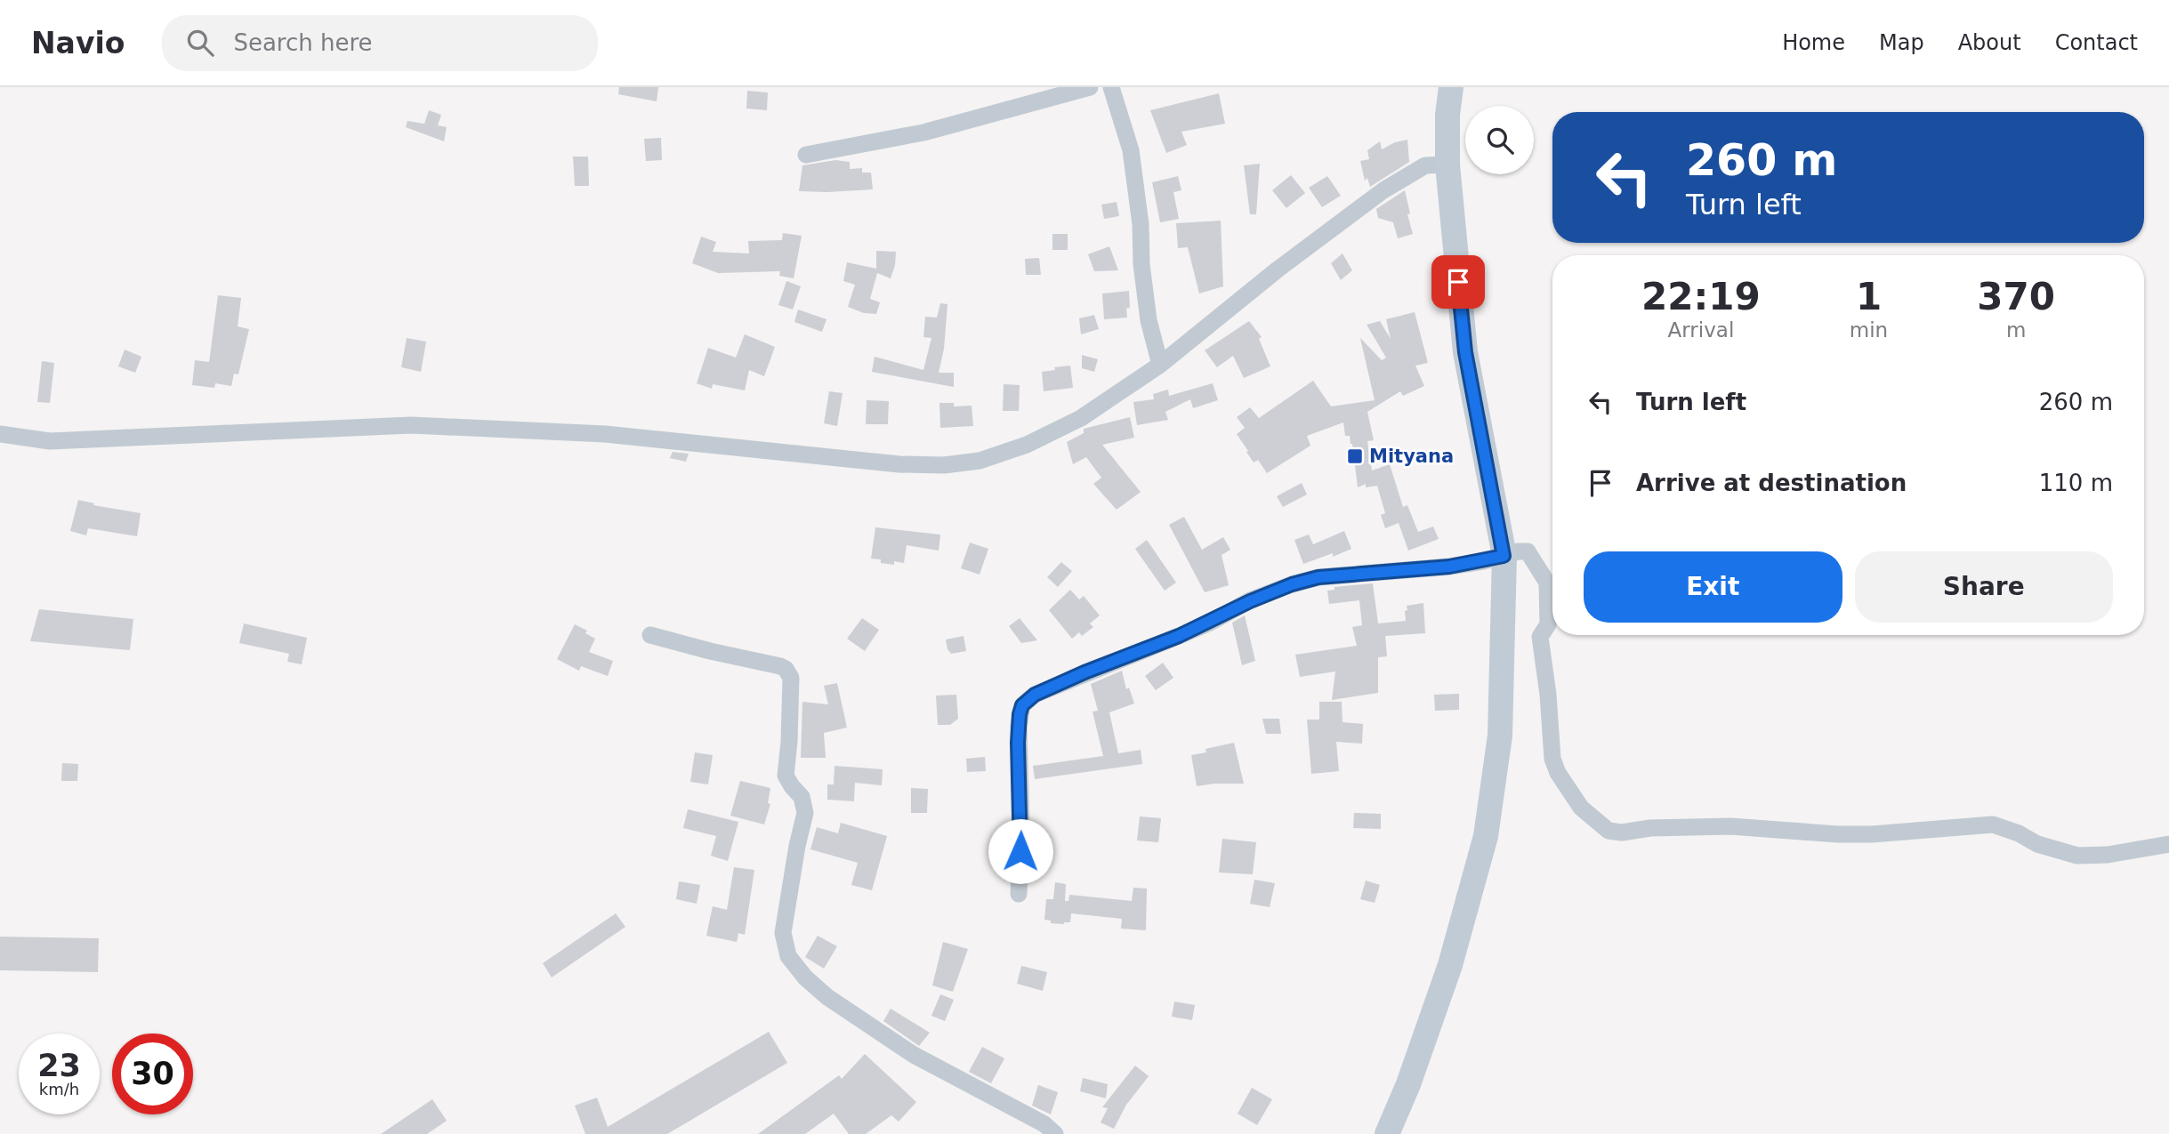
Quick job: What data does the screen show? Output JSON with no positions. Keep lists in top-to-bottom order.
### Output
{
  "places": {
    "transit": ["Mityana"]
  },
  "page": {
    "header": "Navio",
    "search": "Search here",
    "nav": [
      "Home",
      "Map",
      "About",
      "Contact"
    ],
    "turn": ["260 m", "Turn left"],
    "eta": [
      "22:19",
      "Arrival",
      "1",
      "min",
      "370",
      "m"
    ],
    "list": [
      {
        "name": "Turn left",
        "value": "260 m"
      },
      {
        "name": "Arrive at destination",
        "value": "110 m"
      }
    ],
    "buttons": ["Exit", "Share"],
    "speed": "23 km/h",
    "limit": "30"
  }
}
